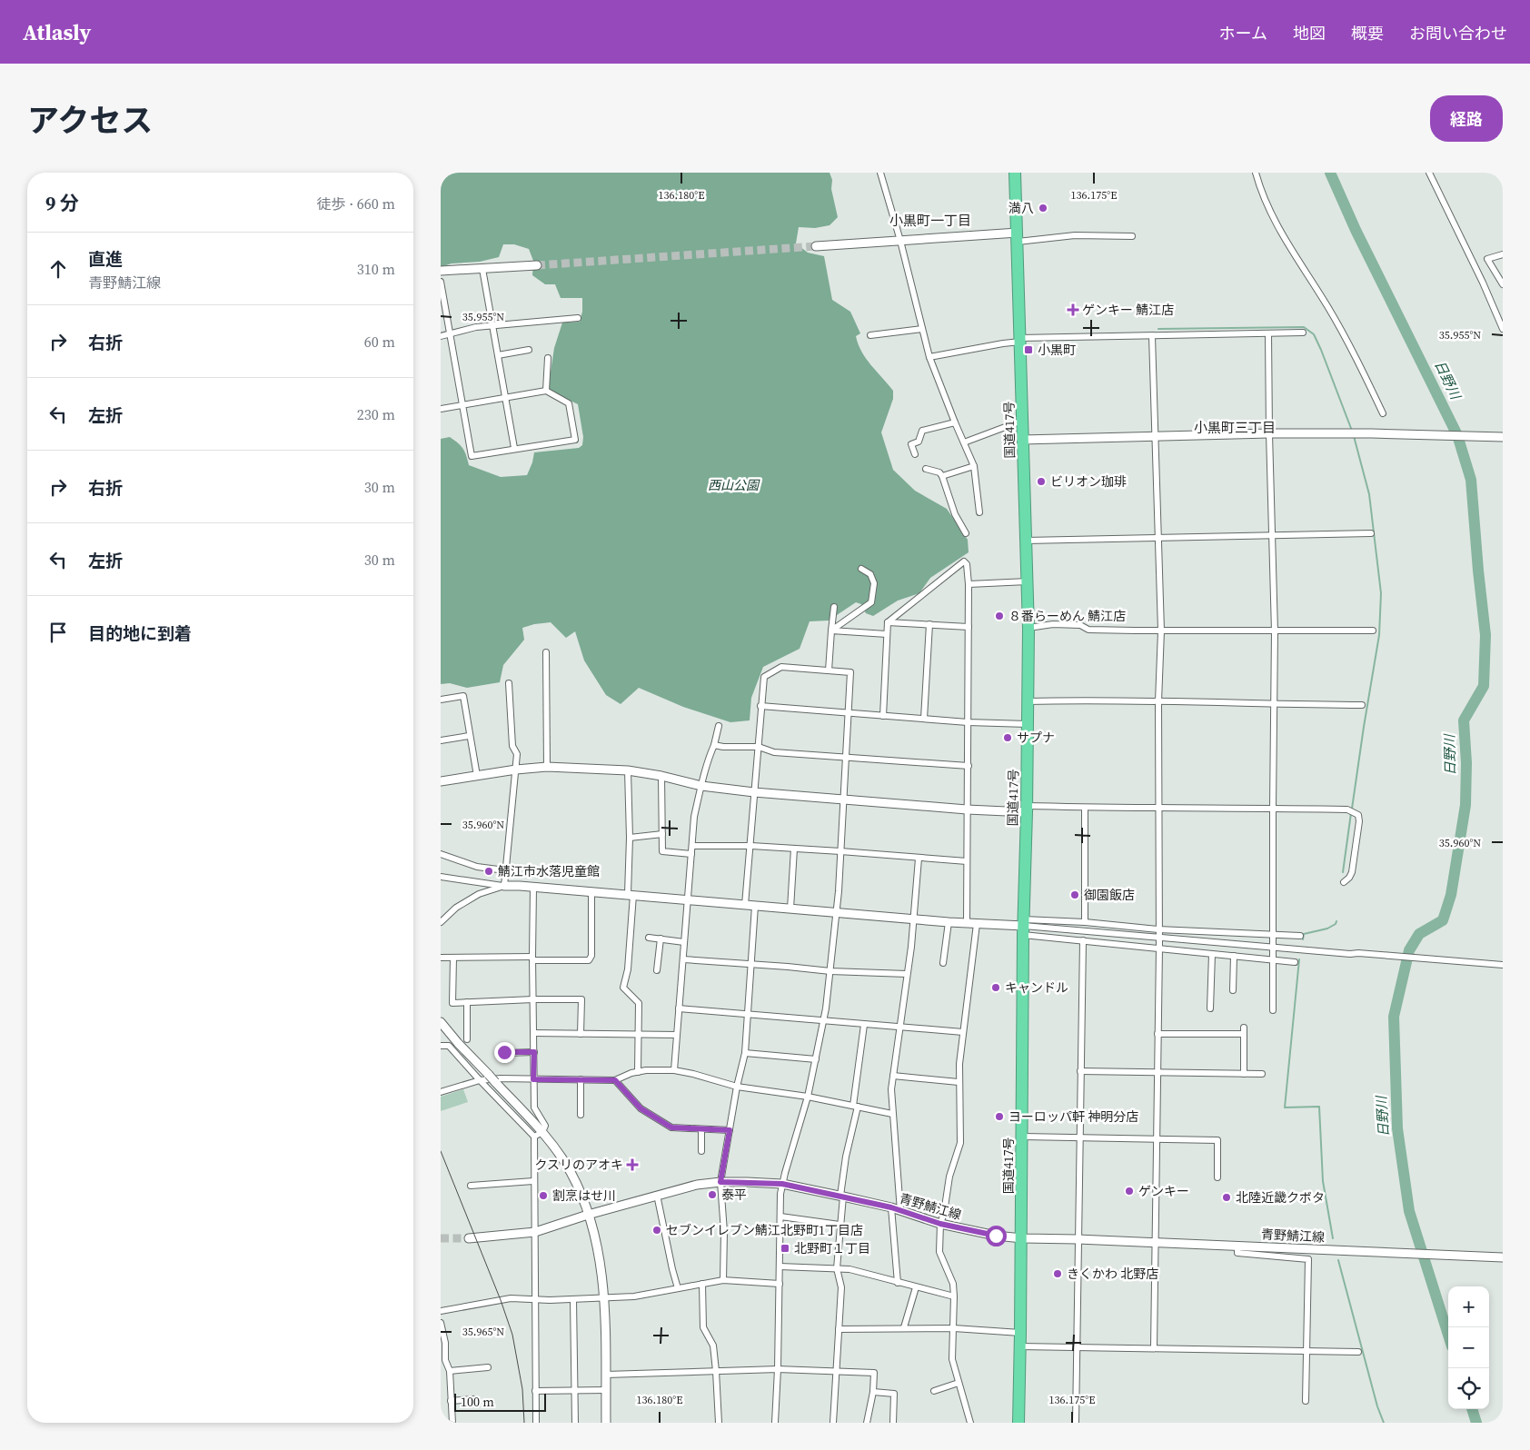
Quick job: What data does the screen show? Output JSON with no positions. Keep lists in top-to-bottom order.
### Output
{
  "streets": {
    "highway": ["国道417号"],
    "street": ["青野鯖江線"]
  },
  "crossings": [
    ["国道417号", "青野鯖江線"]
  ],
  "districts": ["小黒町一丁目", "小黒町三丁目"],
  "water": ["日野川"],
  "parks": ["西山公園"],
  "places": {
    "other": [
      "満八",
      "ビリオン珈琲",
      "８番らーめん 鯖江店",
      "サプナ",
      "鯖江市水落児童館",
      "御園飯店",
      "キャンドル",
      "ヨーロッパ軒 神明分店",
      "ゲンキー",
      "泰平",
      "割烹はせ川",
      "北陸近畿クボタ",
      "セブンイレブン鯖江北野町1丁目店",
      "きくかわ 北野店"
    ],
    "health": ["ゲンキー 鯖江店", "クスリのアオキ"],
    "transit": ["小黒町", "北野町１丁目"]
  },
  "scale_bar": "100 m",
  "page": {
    "header": "Atlasly",
    "nav": [
      "ホーム",
      "地図",
      "概要",
      "お問い合わせ"
    ],
    "title": "アクセス",
    "buttons": "経路",
    "heading": ["9 分", "徒歩 · 660 m"],
    "list": [
      ["直進", "青野鯖江線", "310 m"],
      ["右折", "60 m"],
      ["左折", "230 m"],
      ["右折", "30 m"],
      ["左折", "30 m"],
      "目的地に到着"
    ],
    "map_buttons": ["+", "−"],
    "scale": "100 m"
  },
  "coordinates": [
    "136.180°E",
    "136.175°E",
    "35.955°N",
    "35.960°N",
    "35.965°N"
  ]
}
